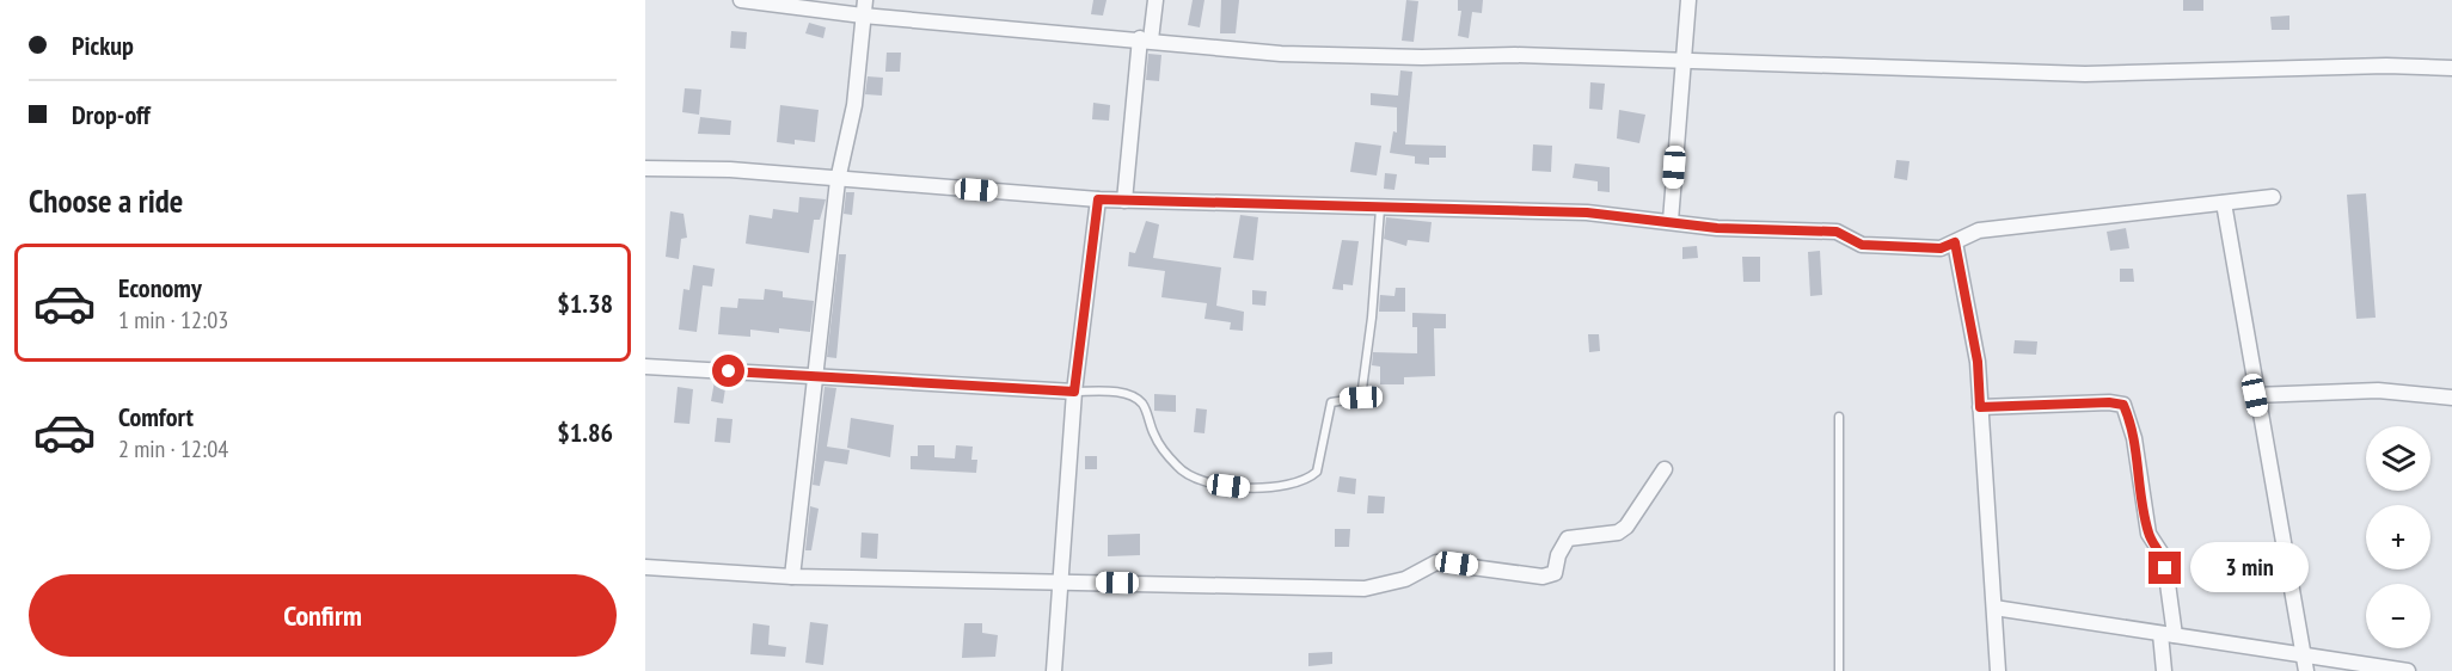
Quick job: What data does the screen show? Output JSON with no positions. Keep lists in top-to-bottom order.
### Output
{
  "page": {
    "banner": ["Pickup", "Drop-off"],
    "heading": "Choose a ride",
    "list": [
      {
        "name": "Economy",
        "note": "1 min · 12:03",
        "value": "$1.38"
      },
      {
        "name": "Comfort",
        "note": "2 min · 12:04",
        "value": "$1.86"
      }
    ],
    "map_buttons": ["+", "−"],
    "bubble": "3 min",
    "buttons": "Confirm"
  }
}
